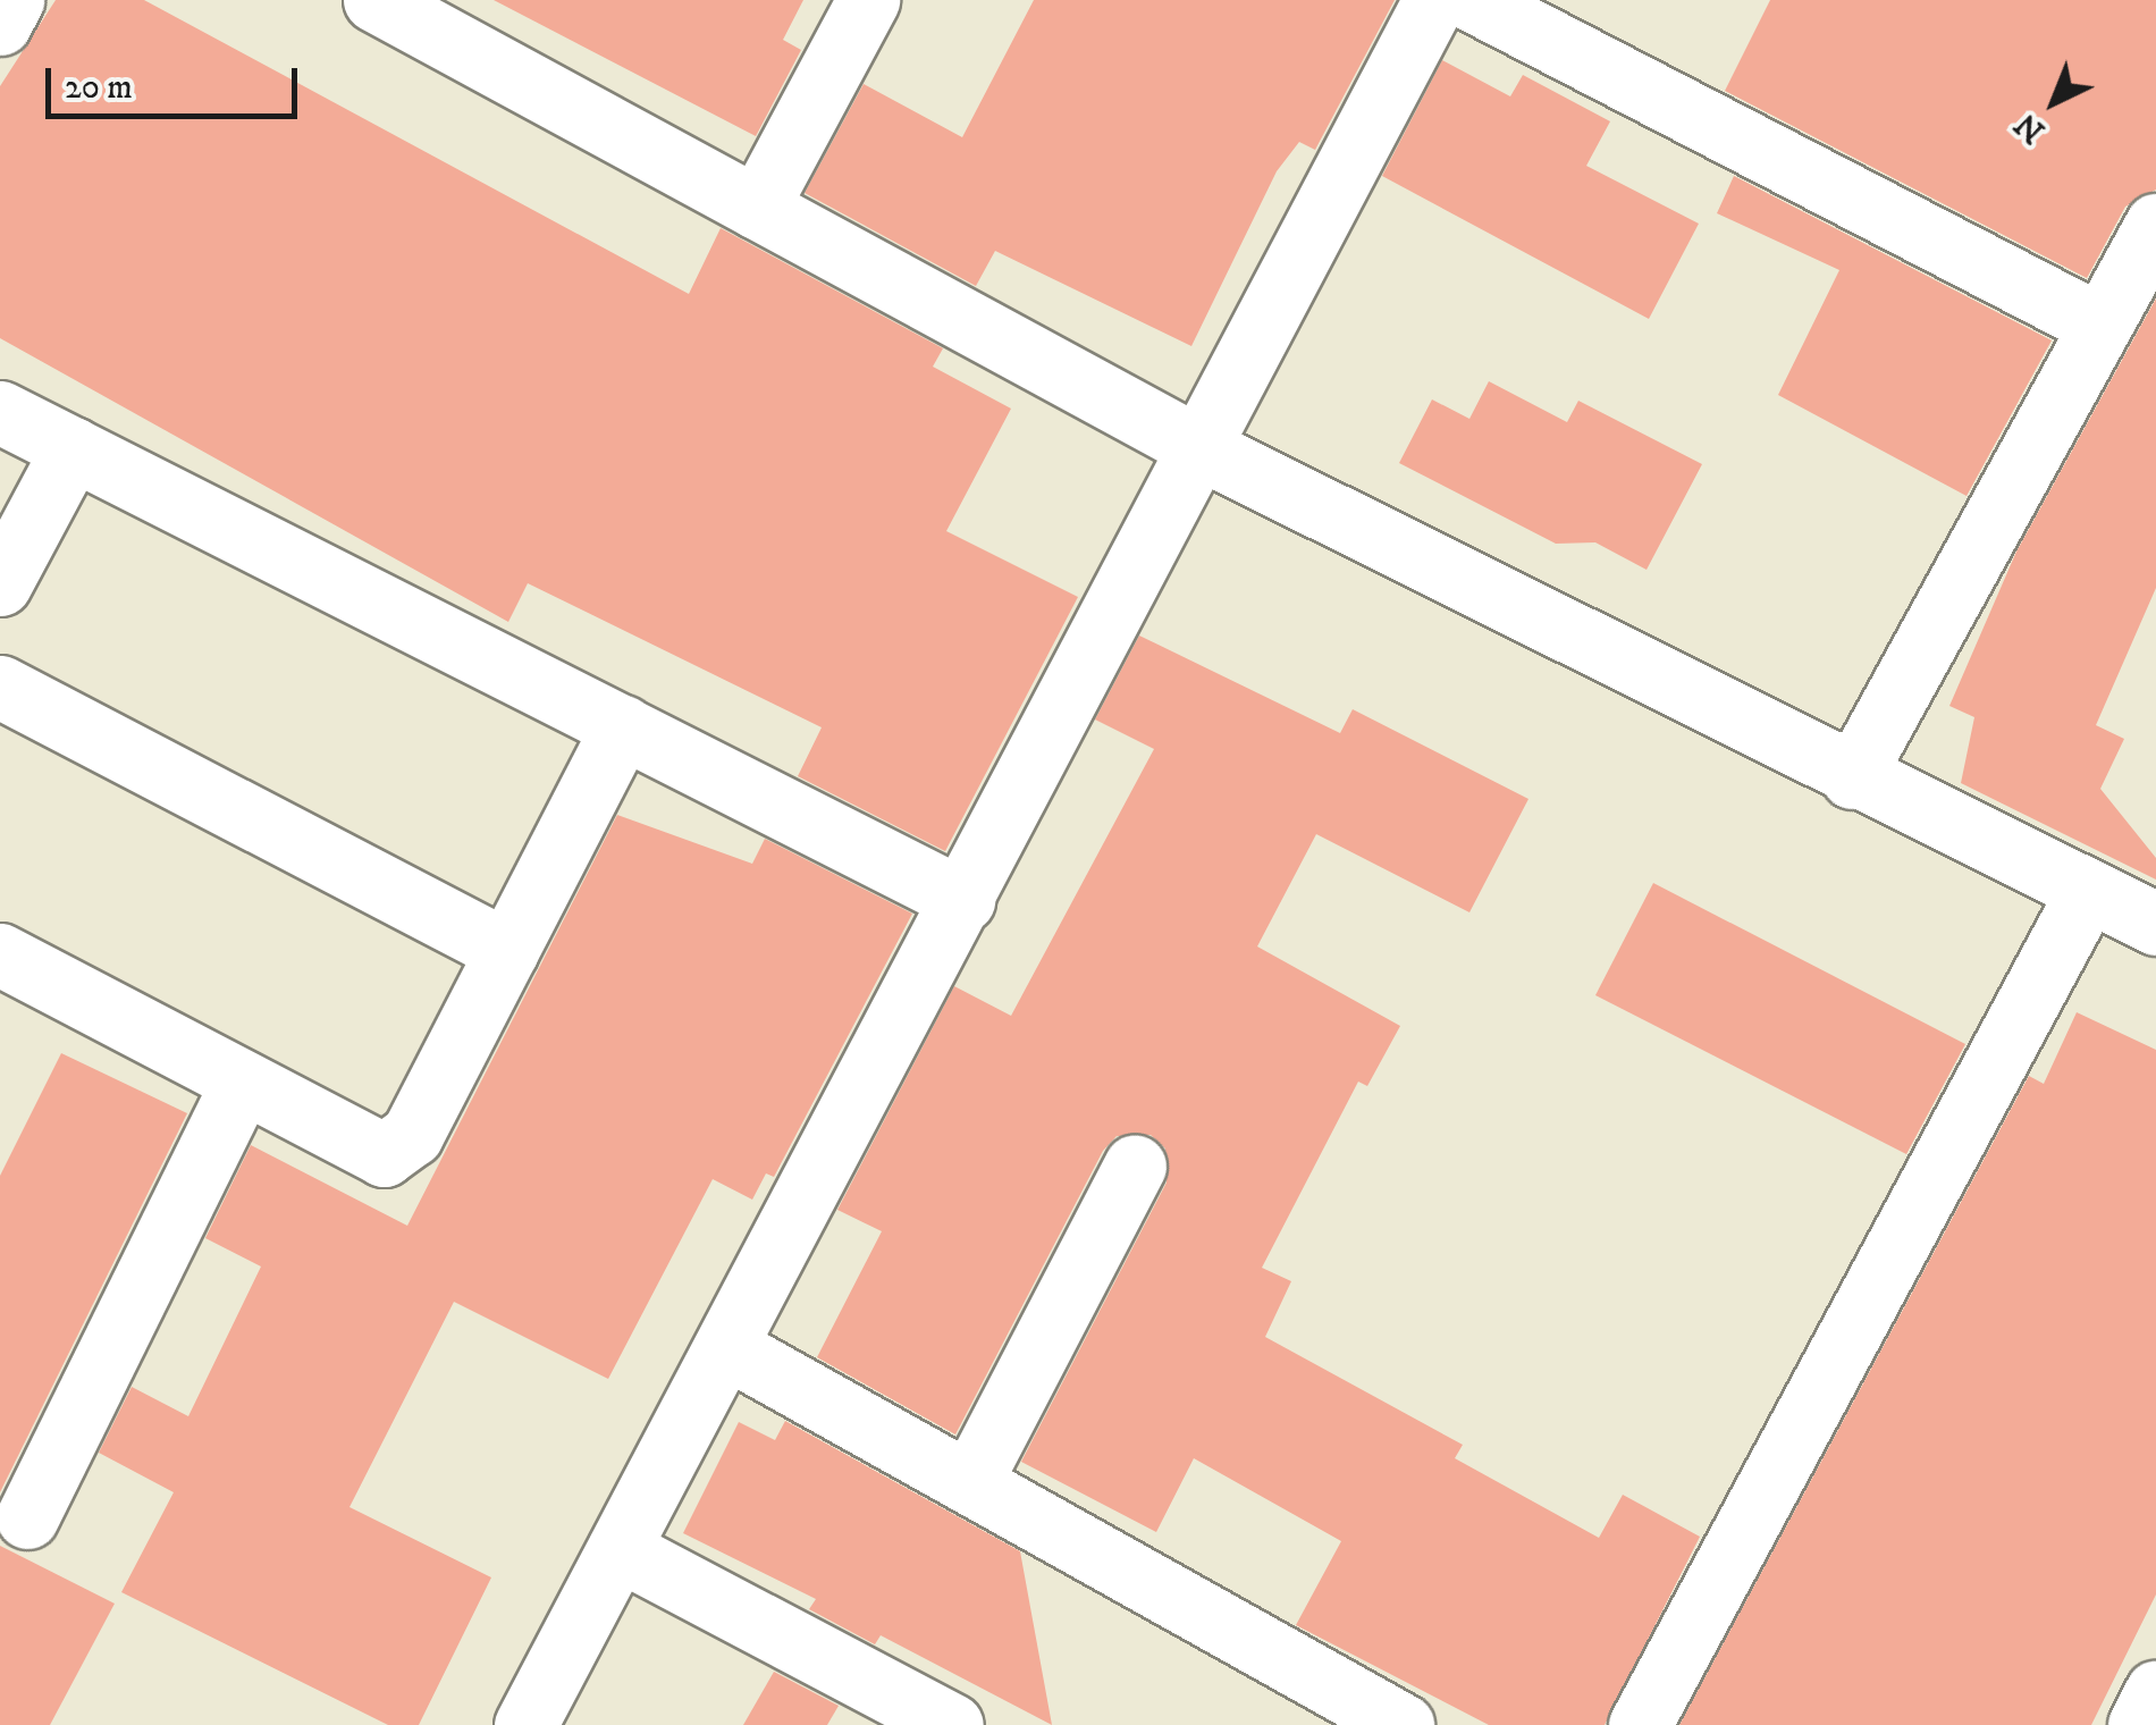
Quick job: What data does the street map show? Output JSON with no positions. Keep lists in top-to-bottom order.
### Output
{
  "scale_bar": "20 m",
  "north": "bottom left"
}
